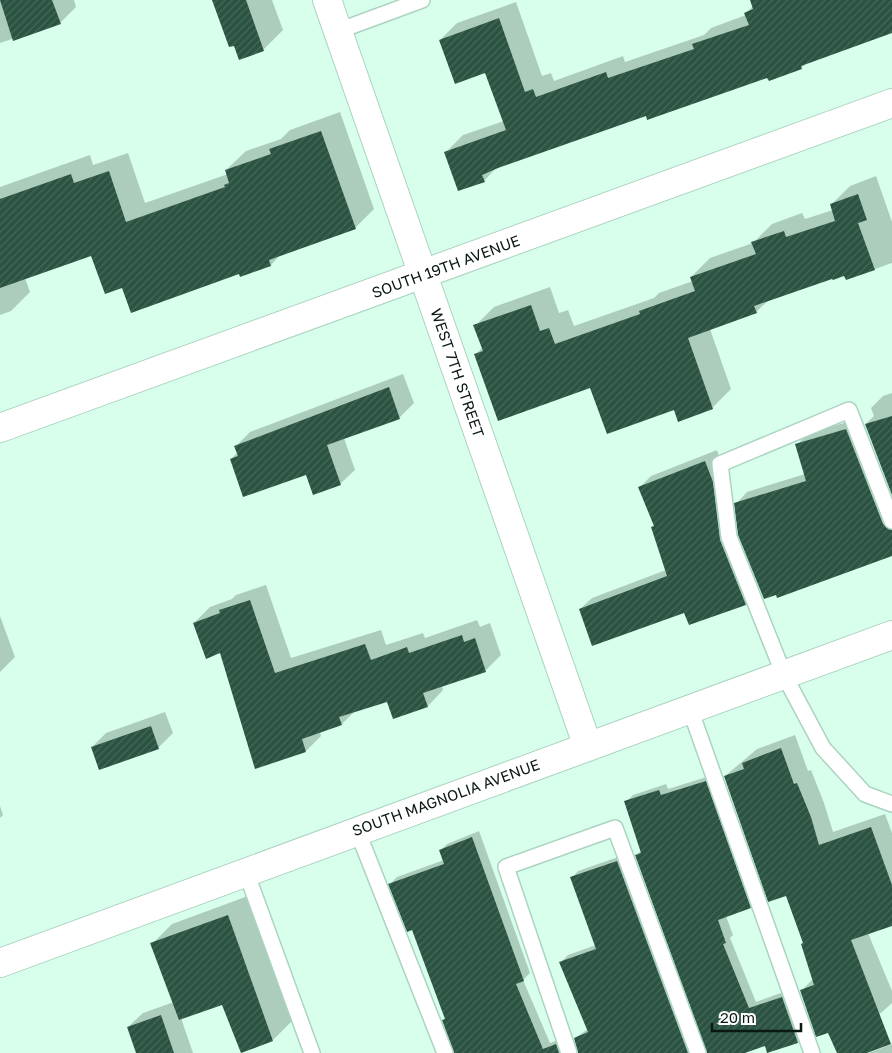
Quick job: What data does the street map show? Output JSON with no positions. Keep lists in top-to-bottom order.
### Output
{
  "streets": {
    "street": ["SOUTH 19TH AVENUE", "WEST 7TH STREET", "SOUTH MAGNOLIA AVENUE"]
  },
  "crossings": [
    ["SOUTH 19TH AVENUE", "WEST 7TH STREET"],
    ["WEST 7TH STREET", "SOUTH MAGNOLIA AVENUE"]
  ],
  "scale_bar": "20 m"
}
